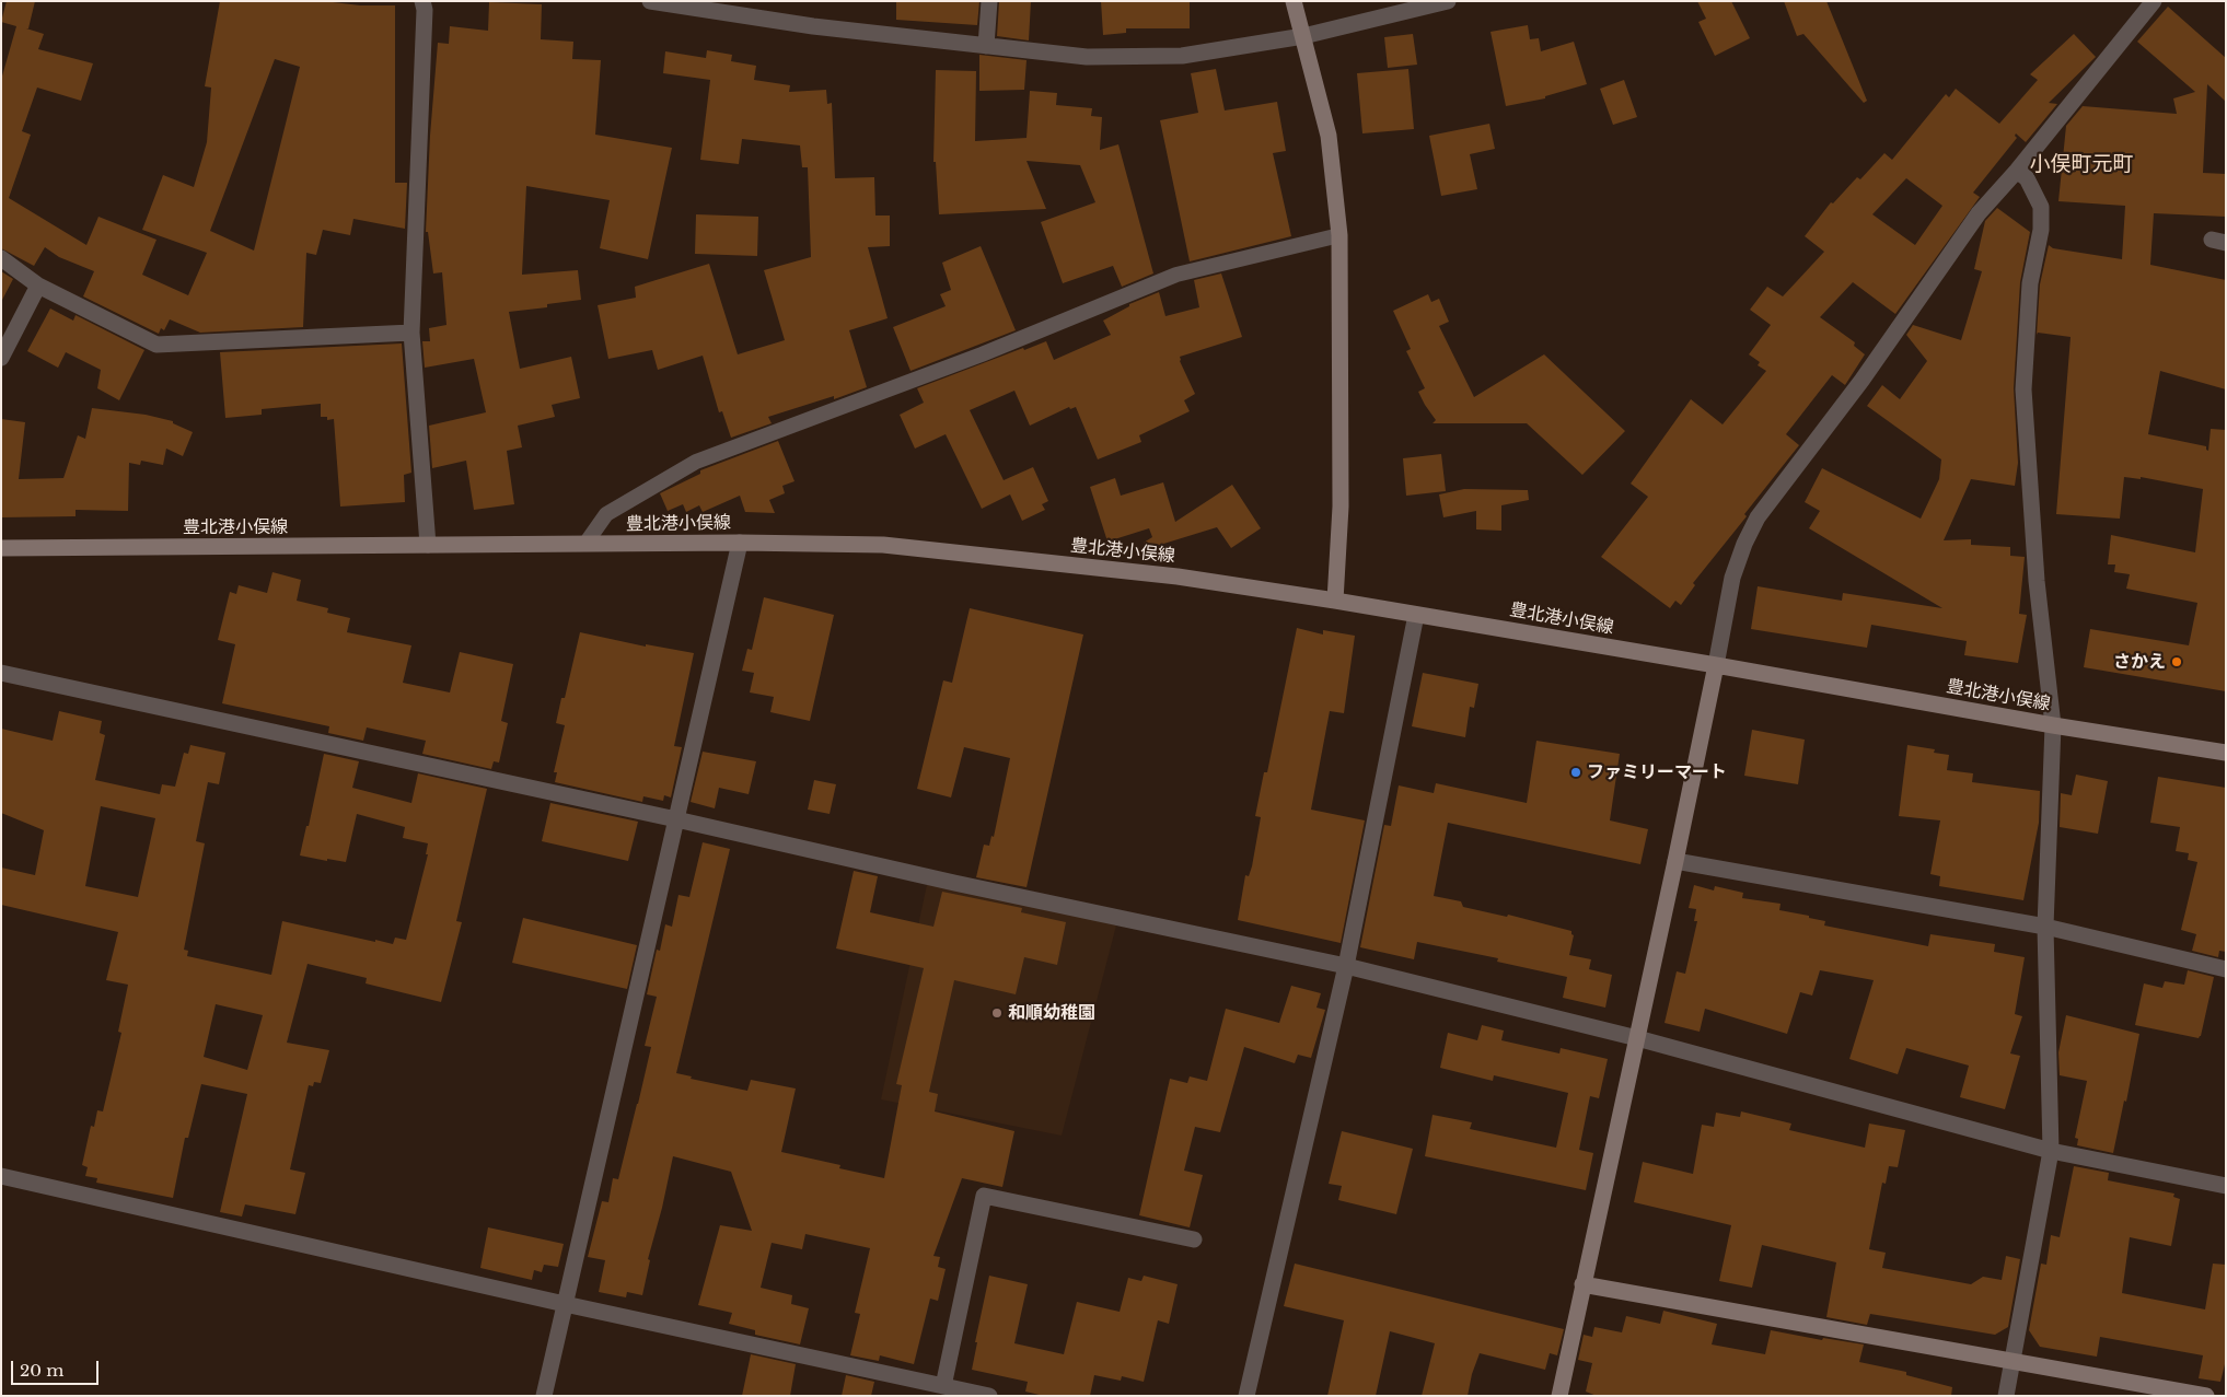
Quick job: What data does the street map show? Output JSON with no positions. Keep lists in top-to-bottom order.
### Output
{
  "streets": {
    "main road": ["豊北港小俣線"]
  },
  "districts": ["小俣町元町"],
  "places": ["さかえ", "ファミリーマート", "和順幼稚園"],
  "scale_bar": "20 m"
}
